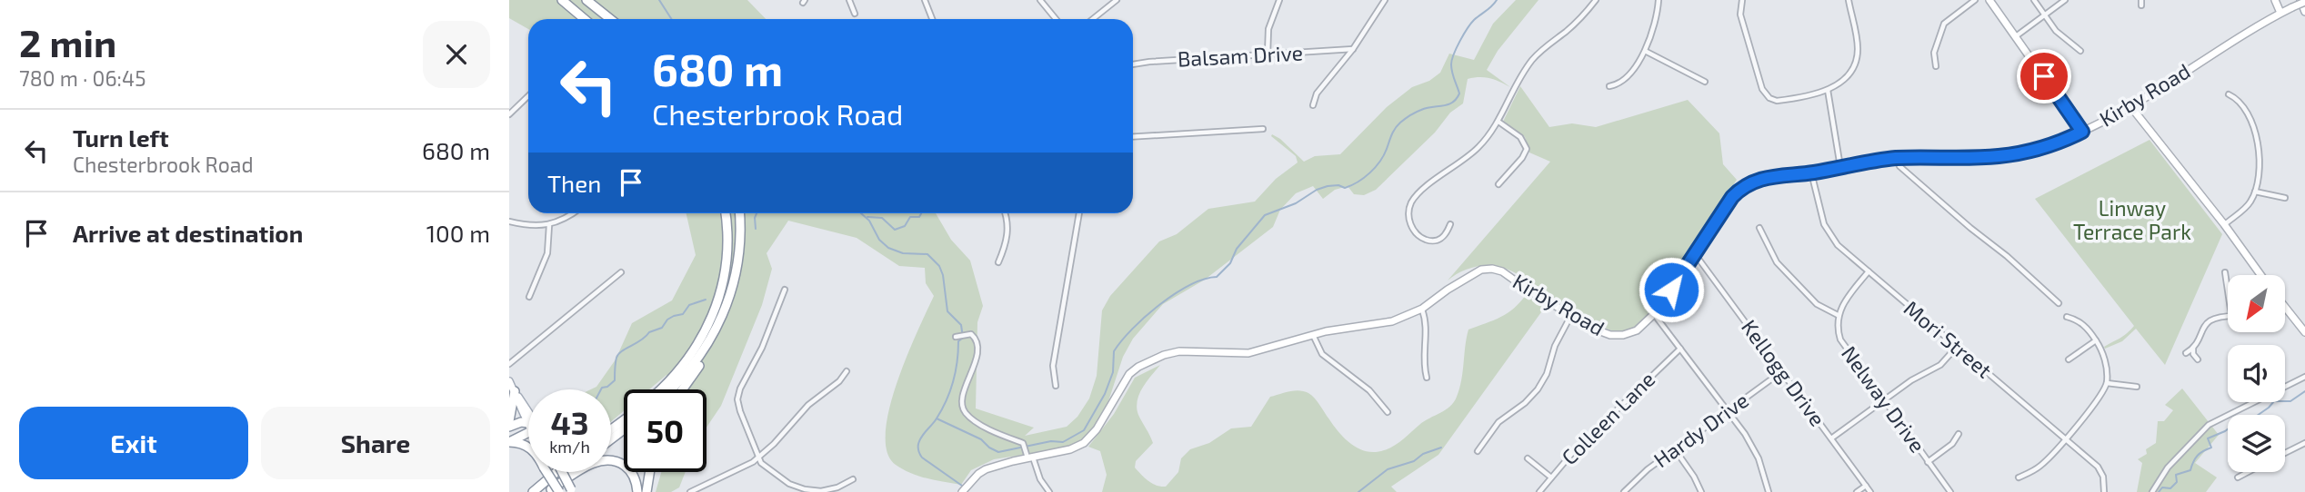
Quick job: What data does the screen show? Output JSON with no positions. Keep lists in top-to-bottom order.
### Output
{
  "streets": {
    "main road": ["Kirby Road"],
    "street": [
      "Balsam Drive",
      "Mori Street",
      "Kellogg Drive",
      "Nelway Drive",
      "Colleen Lane",
      "Hardy Drive"
    ]
  },
  "crossings": [
    ["Kirby Road", "Mori Street"],
    ["Kirby Road", "Kellogg Drive"],
    ["Kellogg Drive", "Hardy Drive"]
  ],
  "parks": ["Linway Terrace Park"],
  "north": "bottom left",
  "page": {
    "heading": ["2 min", "780 m · 06:45"],
    "turn": ["680 m", "Chesterbrook Road"],
    "list": [
      {
        "name": "Turn left",
        "note": "Chesterbrook Road",
        "value": "680 m"
      },
      {
        "name": "Arrive at destination",
        "value": "100 m"
      }
    ],
    "then": "Then",
    "speed": "43 km/h",
    "limit": "50",
    "buttons": ["Exit", "Share"]
  }
}
